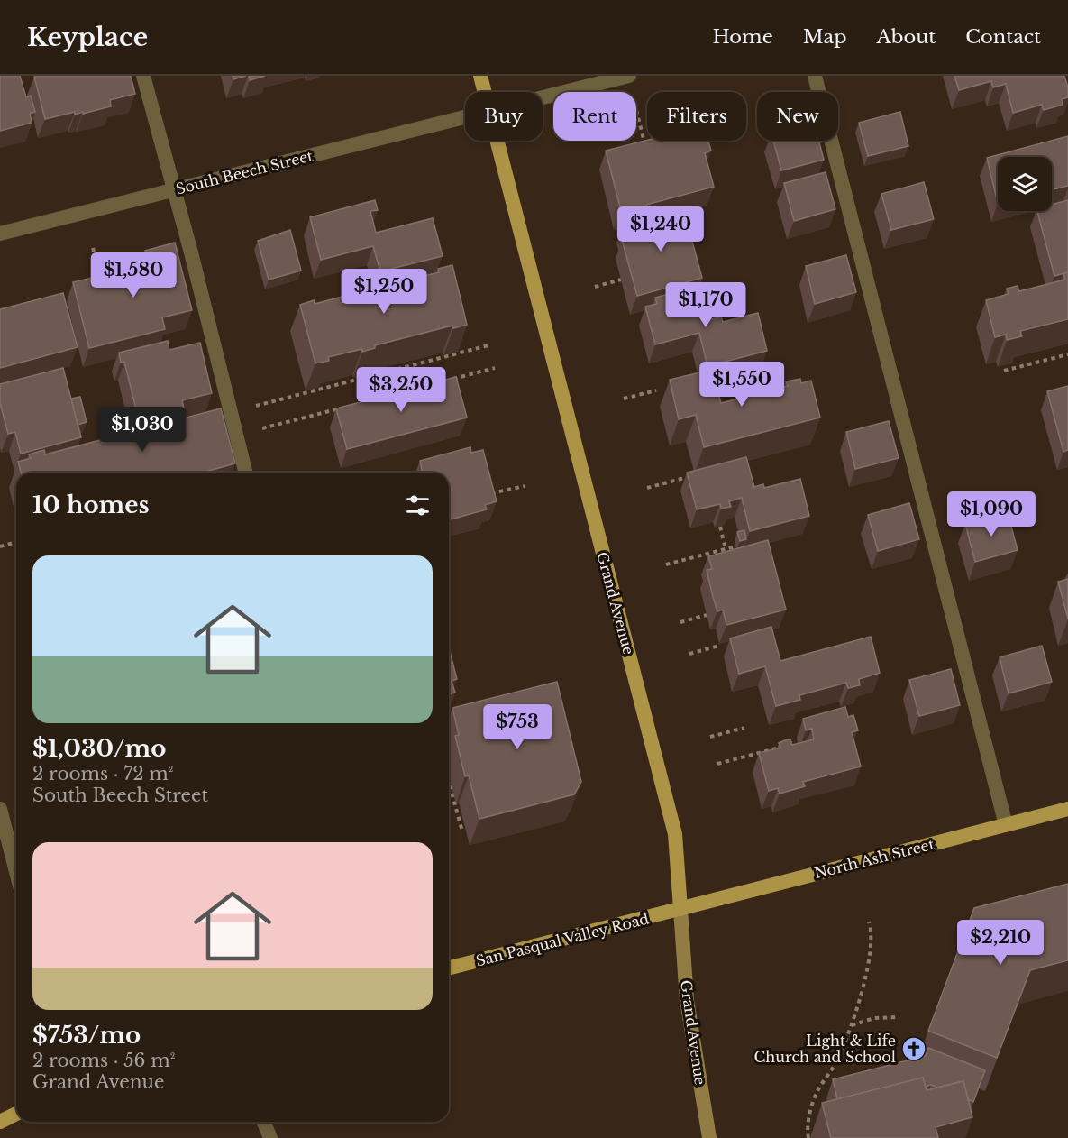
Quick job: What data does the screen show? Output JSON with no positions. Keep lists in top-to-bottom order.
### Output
{
  "streets": {
    "main road": ["Grand Avenue", "North Ash Street", "San Pasqual Valley Road"],
    "street": ["South Beech Street"]
  },
  "crossings": [
    ["Grand Avenue", "North Ash Street"],
    ["Grand Avenue", "San Pasqual Valley Road"],
    ["North Ash Street", "San Pasqual Valley Road"]
  ],
  "places": {
    "church": ["Light & Life Church and School"]
  },
  "page": {
    "header": "Keyplace",
    "nav": [
      "Home",
      "Map",
      "About",
      "Contact"
    ],
    "chip": [
      "Buy",
      "Rent",
      "Filters",
      "New"
    ],
    "price": [
      "$1,240",
      "$1,580",
      "$1,250",
      "$1,170",
      "$1,550",
      "$3,250",
      "$1,030",
      "$1,090",
      "$753",
      "$2,210"
    ],
    "heading": "10 homes",
    "list": [
      {
        "name": "$1,030/mo",
        "note": "2 rooms · 72 m² · South Beech Street"
      },
      {
        "name": "$753/mo",
        "note": "2 rooms · 56 m² · Grand Avenue"
      }
    ]
  }
}
